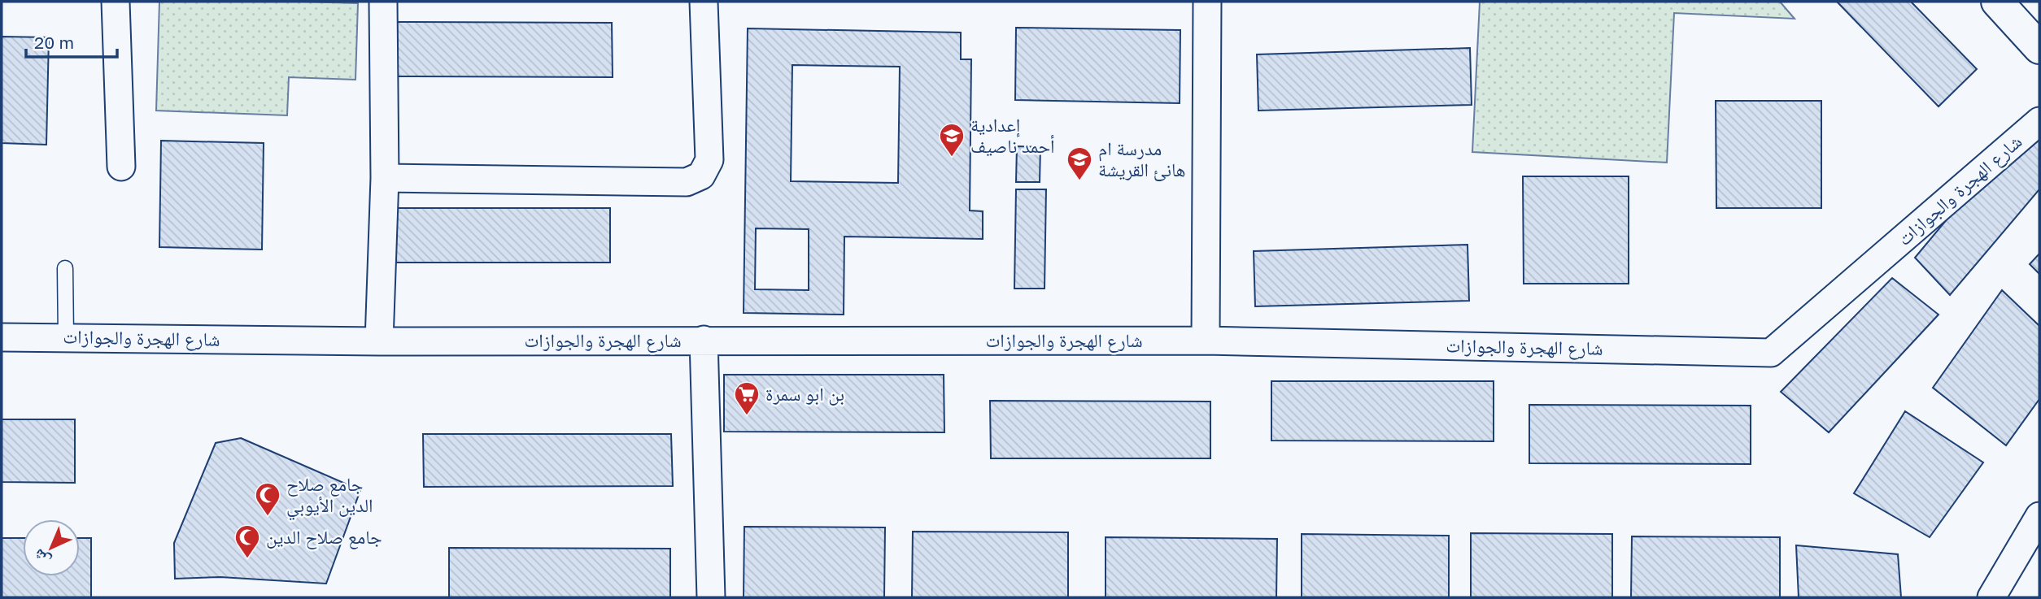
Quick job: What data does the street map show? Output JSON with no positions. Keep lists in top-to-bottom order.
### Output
{
  "streets": {
    "street": ["شارع الهجرة والجوازات"]
  },
  "places": {
    "school or university": ["إعدادية أحمد ناصيف", "مدرسة ام هانئ القريشة"],
    "supermarket": ["بن ابو سمرة"],
    "mosque": ["جامع صلاح الدين الأيوبي", "جامع صلاح الدين"]
  },
  "scale_bar": "20 m",
  "north": "bottom left"
}
